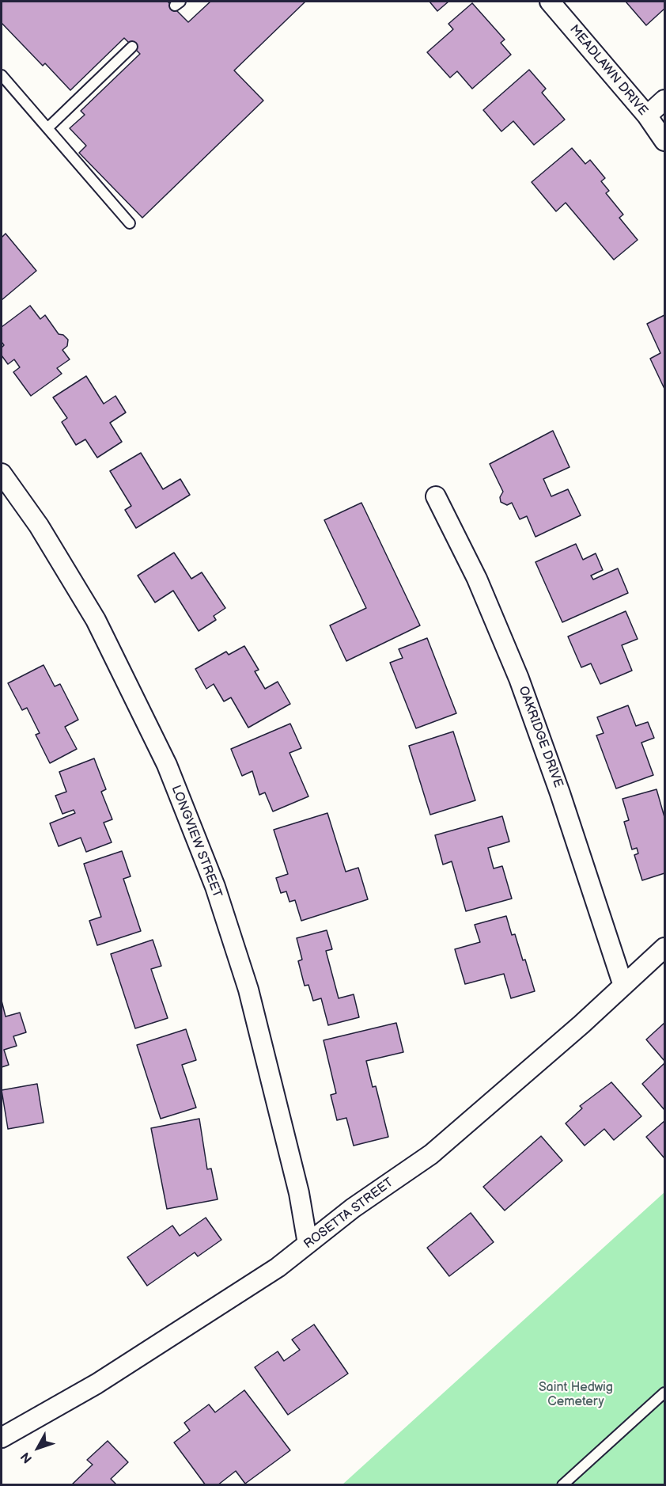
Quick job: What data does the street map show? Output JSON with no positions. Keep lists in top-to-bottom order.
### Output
{
  "streets": {
    "street": [
      "MEADLAWN DRIVE",
      "OAKRIDGE DRIVE",
      "LONGVIEW STREET",
      "ROSETTA STREET"
    ]
  },
  "crossings": [
    ["OAKRIDGE DRIVE", "ROSETTA STREET"],
    ["LONGVIEW STREET", "ROSETTA STREET"]
  ],
  "parks": ["Saint Hedwig Cemetery"],
  "north": "bottom left"
}
